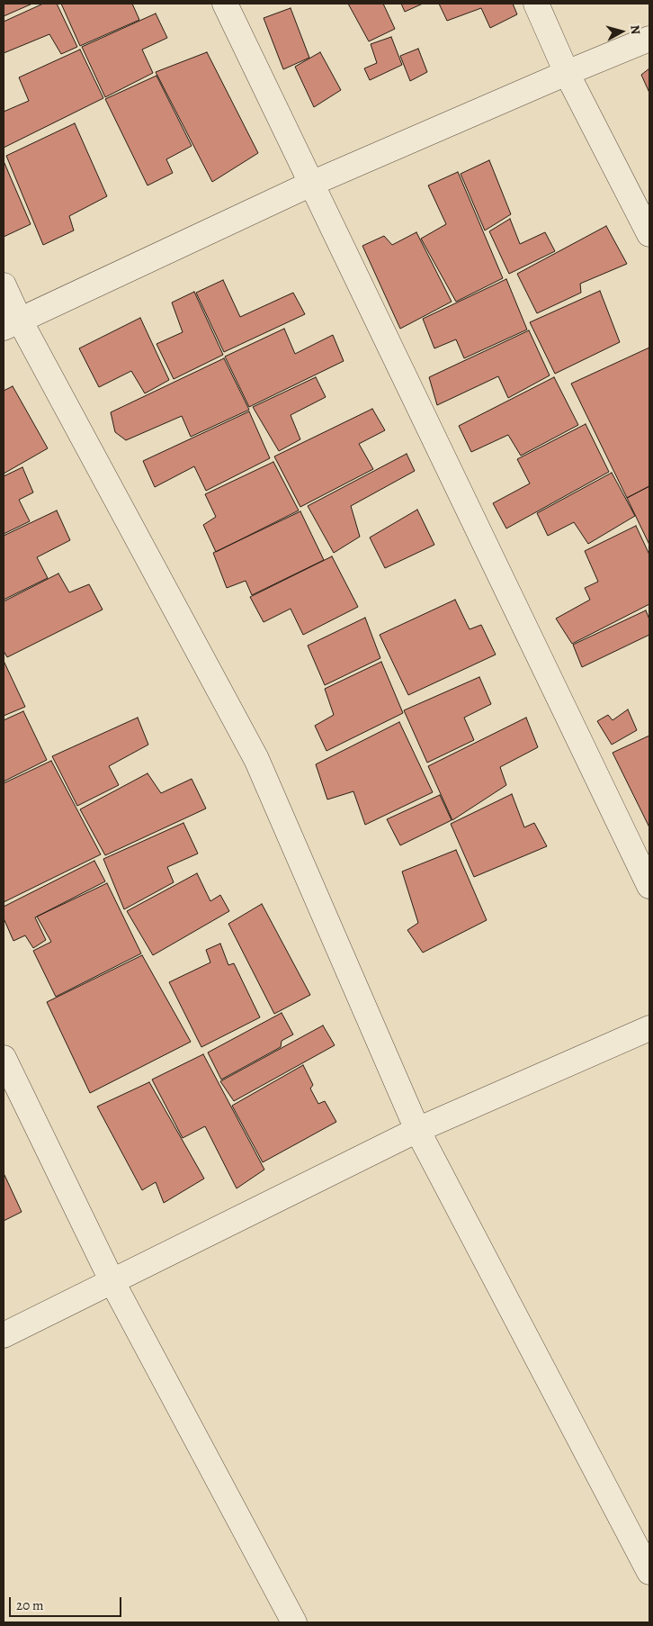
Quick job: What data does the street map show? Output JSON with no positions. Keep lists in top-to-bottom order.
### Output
{
  "scale_bar": "20 m",
  "north": "right"
}
